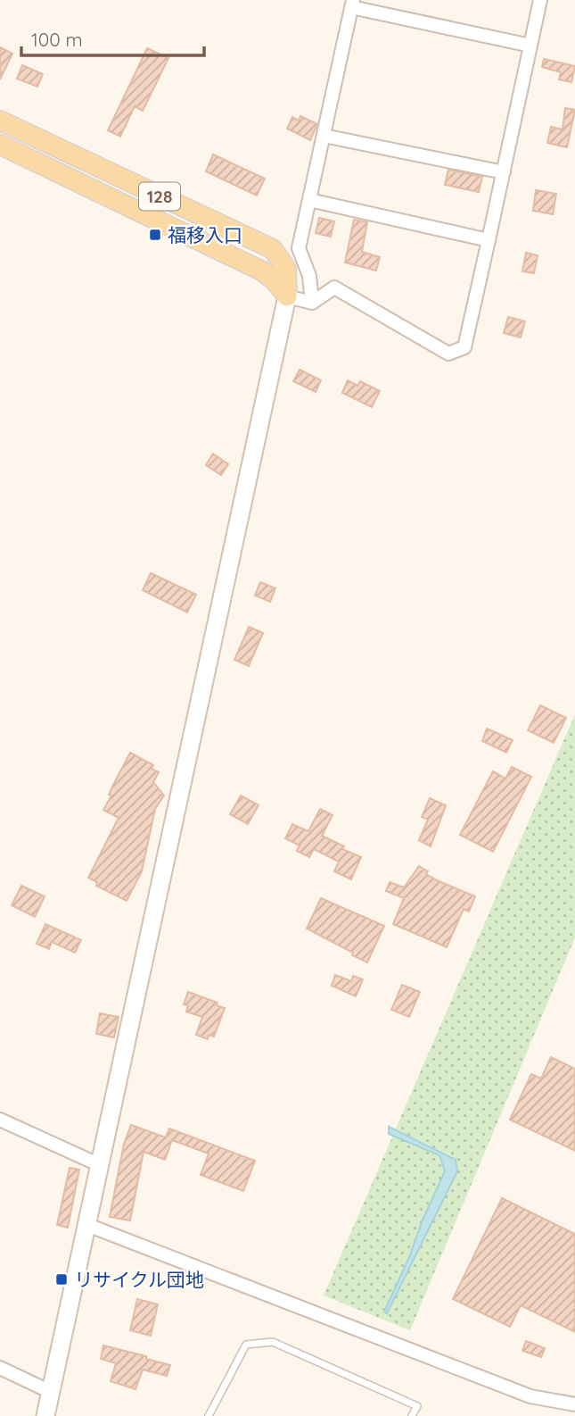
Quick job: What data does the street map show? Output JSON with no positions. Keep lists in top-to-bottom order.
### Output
{
  "streets": {
    "main road": ["128"]
  },
  "places": {
    "transit": ["福移入口", "リサイクル団地"]
  },
  "scale_bar": "100 m"
}
